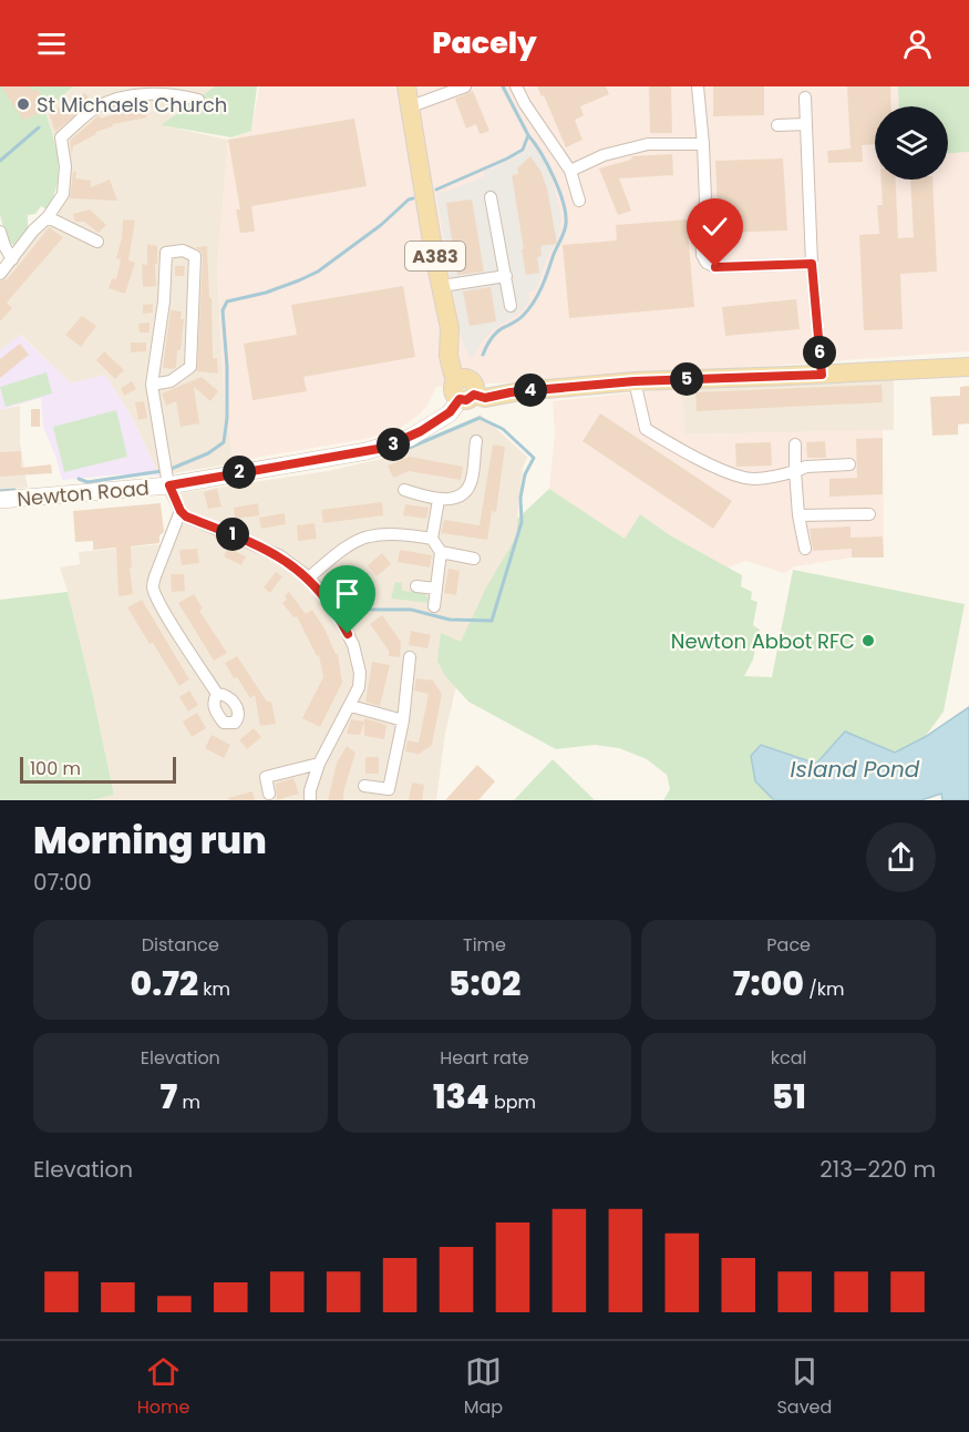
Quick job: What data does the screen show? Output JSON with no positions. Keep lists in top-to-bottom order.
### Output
{
  "streets": {
    "main road": ["A383", "Newton Road"]
  },
  "crossings": [
    ["A383", "Newton Road"]
  ],
  "water": ["Island Pond"],
  "places": ["St Michaels Church", "Newton Abbot RFC"],
  "scale_bar": "100 m",
  "page": {
    "header": "Pacely",
    "pins": [
      "6",
      "5",
      "4",
      "3",
      "2",
      "1"
    ],
    "scale": "100 m",
    "heading": ["Morning run", "07:00"],
    "stats": [
      ["Distance", "0.72 km"],
      ["Time", "5:02"],
      ["Pace", "7:00 /km"],
      ["Elevation", "7 m"],
      ["Heart rate", "134 bpm"],
      ["kcal", "51"]
    ],
    "chart": ["Elevation", "213–220 m"],
    "tabs": ["Home", "Map", "Saved"]
  }
}
